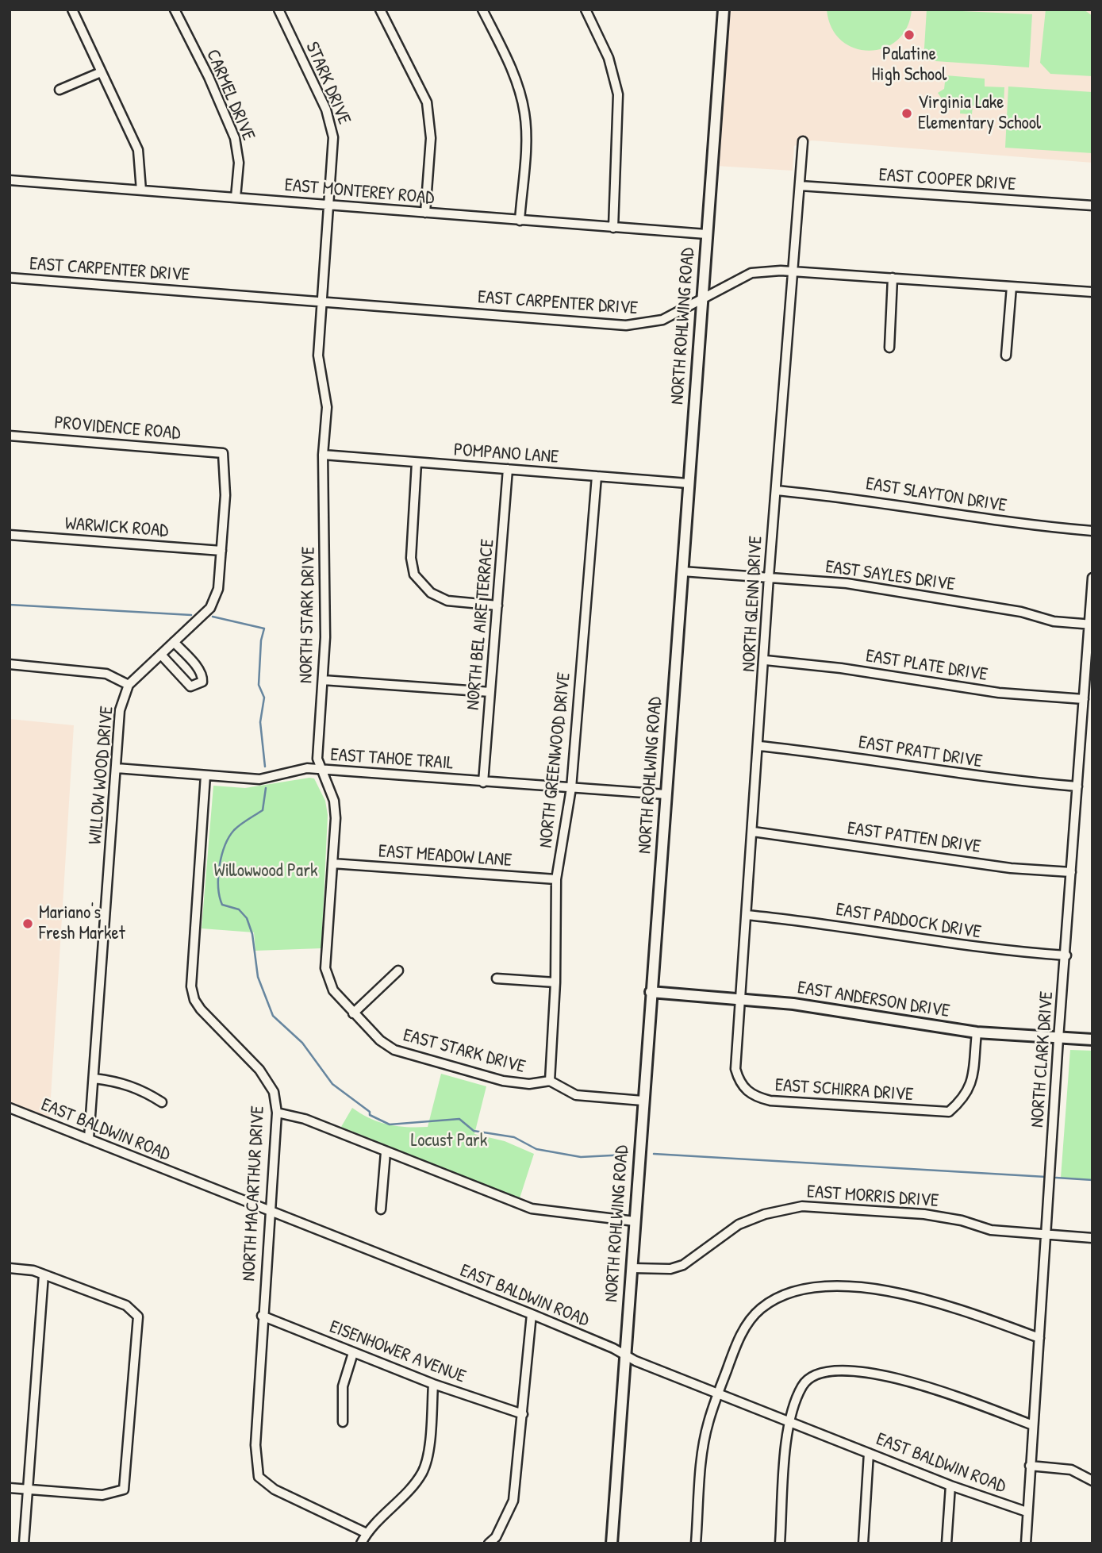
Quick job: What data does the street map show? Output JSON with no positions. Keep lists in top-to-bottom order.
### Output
{
  "streets": {
    "street": [
      "STARK DRIVE",
      "CARMEL DRIVE",
      "EAST COOPER DRIVE",
      "EAST MONTEREY ROAD",
      "EAST CARPENTER DRIVE",
      "NORTH ROHLWING ROAD",
      "PROVIDENCE ROAD",
      "POMPANO LANE",
      "EAST SLAYTON DRIVE",
      "WARWICK ROAD",
      "EAST SAYLES DRIVE",
      "NORTH GLENN DRIVE",
      "NORTH STARK DRIVE",
      "NORTH BEL AIRE TERRACE",
      "EAST PLATE DRIVE",
      "EAST PRATT DRIVE",
      "EAST TAHOE TRAIL",
      "NORTH GREENWOOD DRIVE",
      "WILLOW WOOD DRIVE",
      "EAST PATTEN DRIVE",
      "EAST MEADOW LANE",
      "EAST PADDOCK DRIVE",
      "EAST ANDERSON DRIVE",
      "EAST STARK DRIVE",
      "NORTH CLARK DRIVE",
      "EAST SCHIRRA DRIVE",
      "EAST BALDWIN ROAD",
      "NORTH MACARTHUR DRIVE",
      "EAST MORRIS DRIVE",
      "EISENHOWER AVENUE"
    ]
  },
  "crossings": [
    ["STARK DRIVE", "EAST MONTEREY ROAD"],
    ["STARK DRIVE", "NORTH STARK DRIVE"],
    ["CARMEL DRIVE", "EAST MONTEREY ROAD"],
    ["EAST COOPER DRIVE", "NORTH GLENN DRIVE"],
    ["EAST MONTEREY ROAD", "NORTH ROHLWING ROAD"],
    ["EAST MONTEREY ROAD", "NORTH STARK DRIVE"],
    ["EAST CARPENTER DRIVE", "NORTH ROHLWING ROAD"],
    ["EAST CARPENTER DRIVE", "NORTH GLENN DRIVE"],
    ["EAST CARPENTER DRIVE", "NORTH STARK DRIVE"],
    ["NORTH ROHLWING ROAD", "POMPANO LANE"],
    ["NORTH ROHLWING ROAD", "EAST SAYLES DRIVE"],
    ["NORTH ROHLWING ROAD", "EAST TAHOE TRAIL"],
    ["NORTH ROHLWING ROAD", "EAST ANDERSON DRIVE"],
    ["NORTH ROHLWING ROAD", "EAST BALDWIN ROAD"],
    ["NORTH ROHLWING ROAD", "EAST MORRIS DRIVE"],
    ["PROVIDENCE ROAD", "WILLOW WOOD DRIVE"],
    ["POMPANO LANE", "NORTH STARK DRIVE"],
    ["POMPANO LANE", "NORTH BEL AIRE TERRACE"],
    ["POMPANO LANE", "NORTH GREENWOOD DRIVE"],
    ["EAST SLAYTON DRIVE", "NORTH GLENN DRIVE"],
    ["WARWICK ROAD", "WILLOW WOOD DRIVE"],
    ["EAST SAYLES DRIVE", "NORTH GLENN DRIVE"],
    ["EAST SAYLES DRIVE", "NORTH CLARK DRIVE"],
    ["NORTH GLENN DRIVE", "EAST PLATE DRIVE"],
    ["NORTH GLENN DRIVE", "EAST PRATT DRIVE"],
    ["NORTH GLENN DRIVE", "EAST PATTEN DRIVE"],
    ["NORTH GLENN DRIVE", "EAST PADDOCK DRIVE"],
    ["NORTH GLENN DRIVE", "EAST ANDERSON DRIVE"],
    ["NORTH GLENN DRIVE", "EAST SCHIRRA DRIVE"],
    ["NORTH STARK DRIVE", "EAST TAHOE TRAIL"],
    ["NORTH STARK DRIVE", "EAST MEADOW LANE"],
    ["NORTH STARK DRIVE", "EAST STARK DRIVE"],
    ["NORTH BEL AIRE TERRACE", "EAST TAHOE TRAIL"],
    ["EAST PLATE DRIVE", "NORTH CLARK DRIVE"],
    ["EAST PRATT DRIVE", "NORTH CLARK DRIVE"],
    ["EAST TAHOE TRAIL", "NORTH GREENWOOD DRIVE"],
    ["EAST TAHOE TRAIL", "WILLOW WOOD DRIVE"],
    ["EAST TAHOE TRAIL", "NORTH MACARTHUR DRIVE"],
    ["NORTH GREENWOOD DRIVE", "EAST MEADOW LANE"],
    ["NORTH GREENWOOD DRIVE", "EAST STARK DRIVE"],
    ["WILLOW WOOD DRIVE", "EAST BALDWIN ROAD"],
    ["EAST PATTEN DRIVE", "NORTH CLARK DRIVE"],
    ["EAST PADDOCK DRIVE", "NORTH CLARK DRIVE"],
    ["EAST ANDERSON DRIVE", "NORTH CLARK DRIVE"],
    ["EAST ANDERSON DRIVE", "EAST SCHIRRA DRIVE"],
    ["NORTH CLARK DRIVE", "EAST BALDWIN ROAD"],
    ["NORTH CLARK DRIVE", "EAST MORRIS DRIVE"],
    ["EAST BALDWIN ROAD", "NORTH MACARTHUR DRIVE"],
    ["NORTH MACARTHUR DRIVE", "EISENHOWER AVENUE"]
  ],
  "parks": ["Willowwood Park", "Locust Park"],
  "places": ["Palatine High School", "Virginia Lake Elementary School", "Mariano's Fresh Market"]
}
